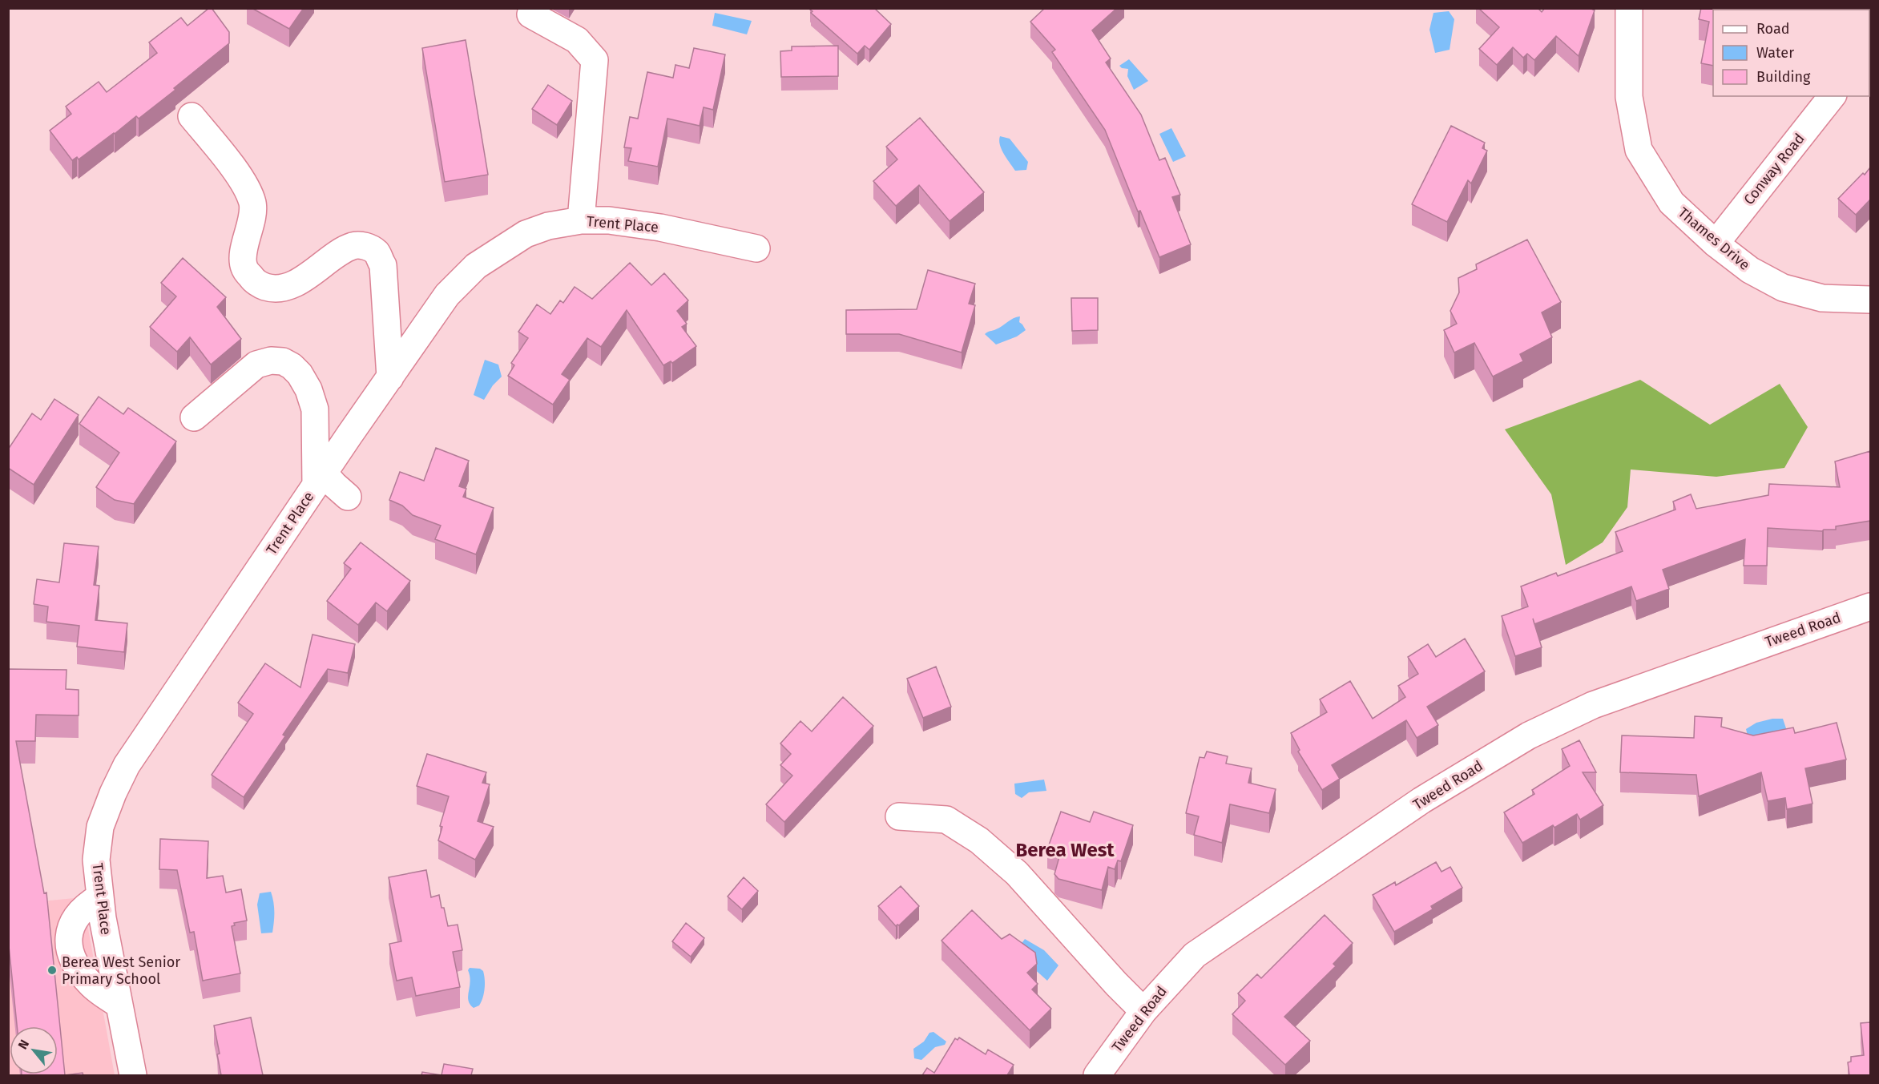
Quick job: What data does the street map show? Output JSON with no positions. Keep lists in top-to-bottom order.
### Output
{
  "streets": {
    "street": [
      "Conway Road",
      "Trent Place",
      "Thames Drive",
      "Tweed Road"
    ]
  },
  "crossings": [
    ["Conway Road", "Thames Drive"]
  ],
  "districts": ["Berea West"],
  "places": ["Berea West Senior Primary School"],
  "legend": ["Road", "Water", "Building"],
  "north": "top left"
}
